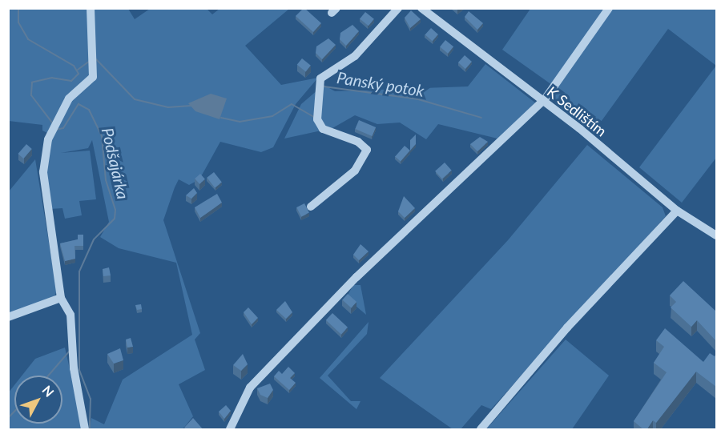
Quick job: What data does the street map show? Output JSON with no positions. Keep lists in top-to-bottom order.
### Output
{
  "streets": {
    "street": ["K Sedlištím"]
  },
  "water": ["Panský potok", "Podšajárka"],
  "north": "top right"
}
